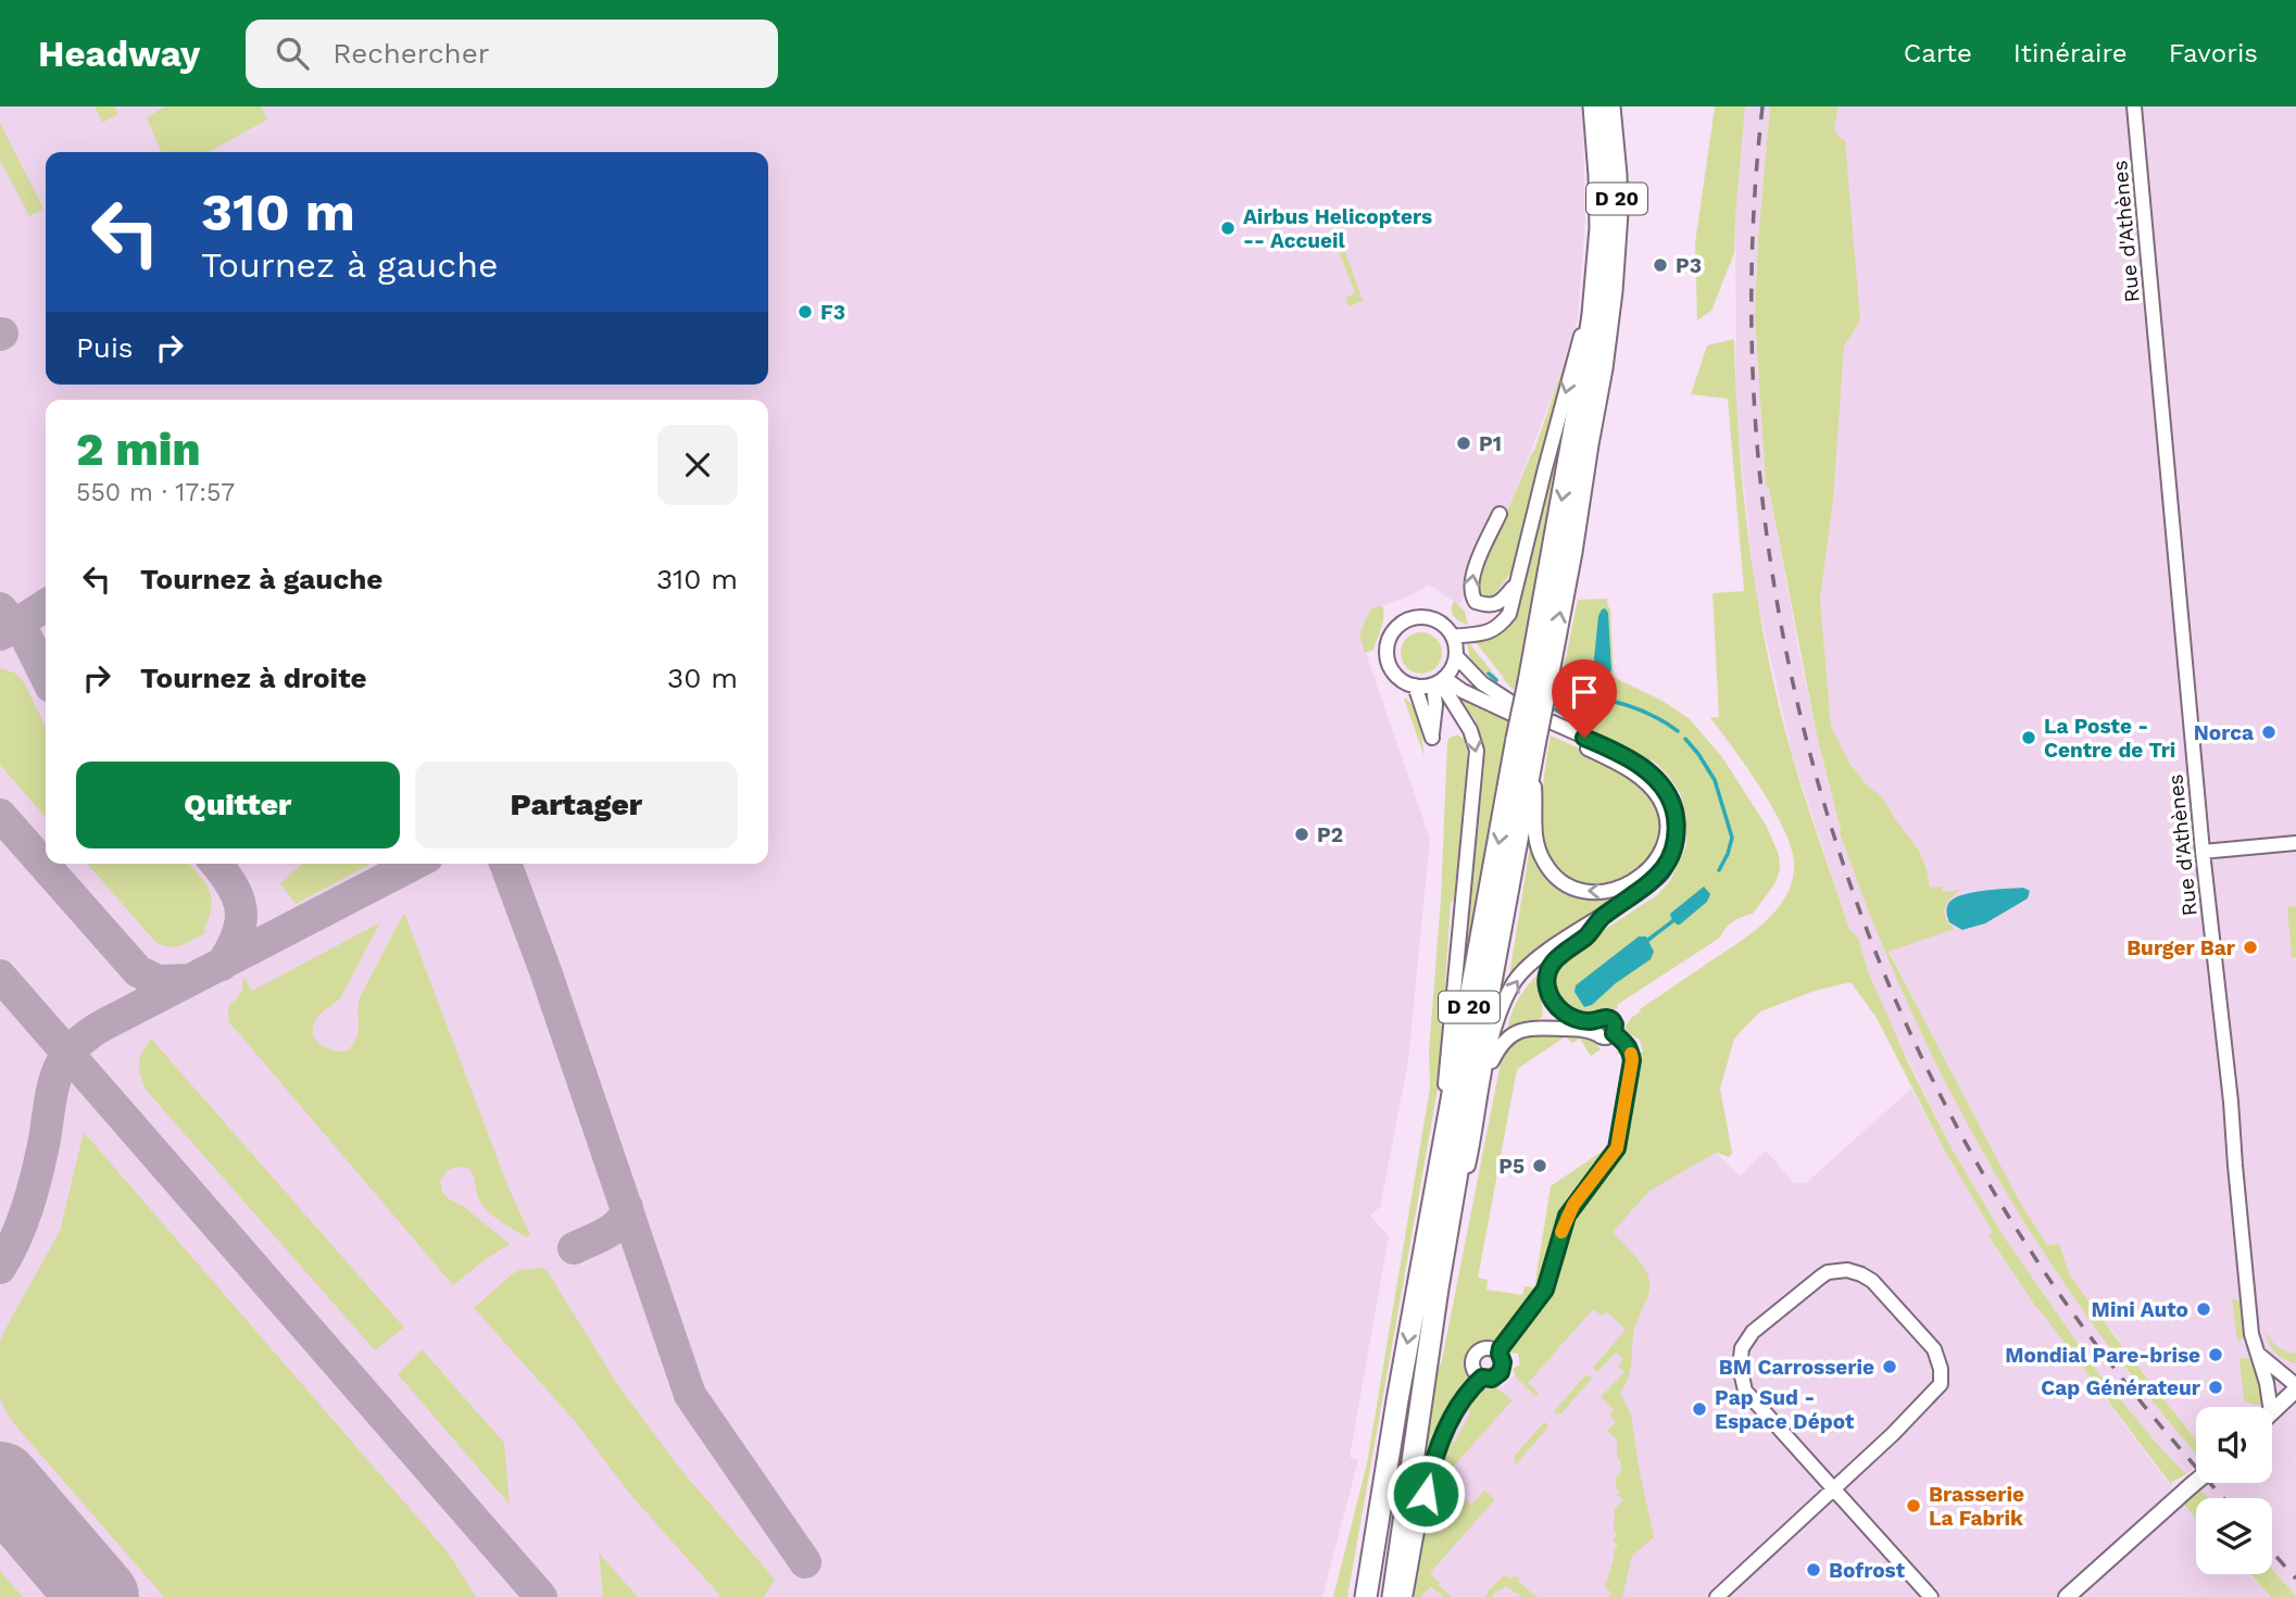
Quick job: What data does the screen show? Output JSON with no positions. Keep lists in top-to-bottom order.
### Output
{
  "streets": {
    "highway": ["D 20"],
    "street": ["Rue d'Athènes"]
  },
  "places": [
    "Airbus Helicopters -- Accueil",
    "P3",
    "F3",
    "P1",
    "Norca",
    "La Poste - Centre de Tri",
    "P2",
    "Burger Bar",
    "P5",
    "Mini Auto",
    "Mondial Pare-brise",
    "BM Carrosserie",
    "Cap Générateur",
    "Pap Sud - Espace Dépot",
    "Brasserie La Fabrik",
    "Bofrost"
  ],
  "page": {
    "header": "Headway",
    "search": "Rechercher",
    "nav": ["Carte", "Itinéraire", "Favoris"],
    "turn": ["310 m", "Tournez à gauche"],
    "then": "Puis",
    "heading": ["2 min", "550 m · 17:57"],
    "list": [
      {
        "name": "Tournez à gauche",
        "value": "310 m"
      },
      {
        "name": "Tournez à droite",
        "value": "30 m"
      }
    ],
    "buttons": ["Quitter", "Partager"]
  }
}
